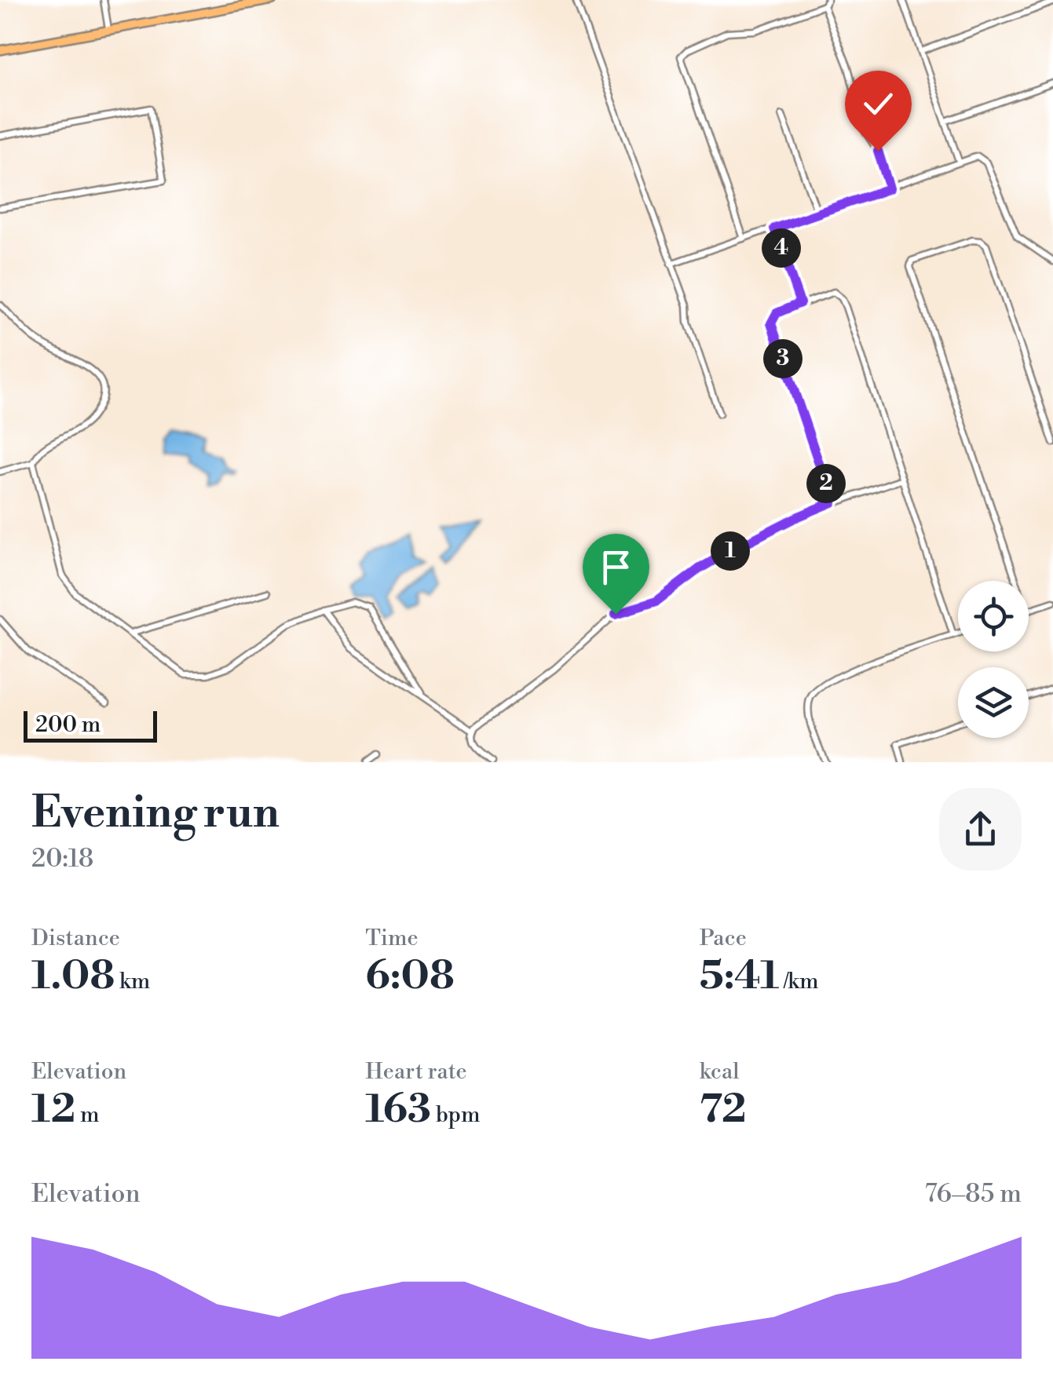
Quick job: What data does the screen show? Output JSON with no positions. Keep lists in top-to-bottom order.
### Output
{
  "scale_bar": "200 m",
  "page": {
    "pins": [
      "4",
      "3",
      "2",
      "1"
    ],
    "scale": "200 m",
    "heading": ["Evening run", "20:18"],
    "stats": [
      ["Distance", "1.08 km"],
      ["Time", "6:08"],
      ["Pace", "5:41 /km"],
      ["Elevation", "12 m"],
      ["Heart rate", "163 bpm"],
      ["kcal", "72"]
    ],
    "chart": ["Elevation", "76–85 m"]
  }
}
